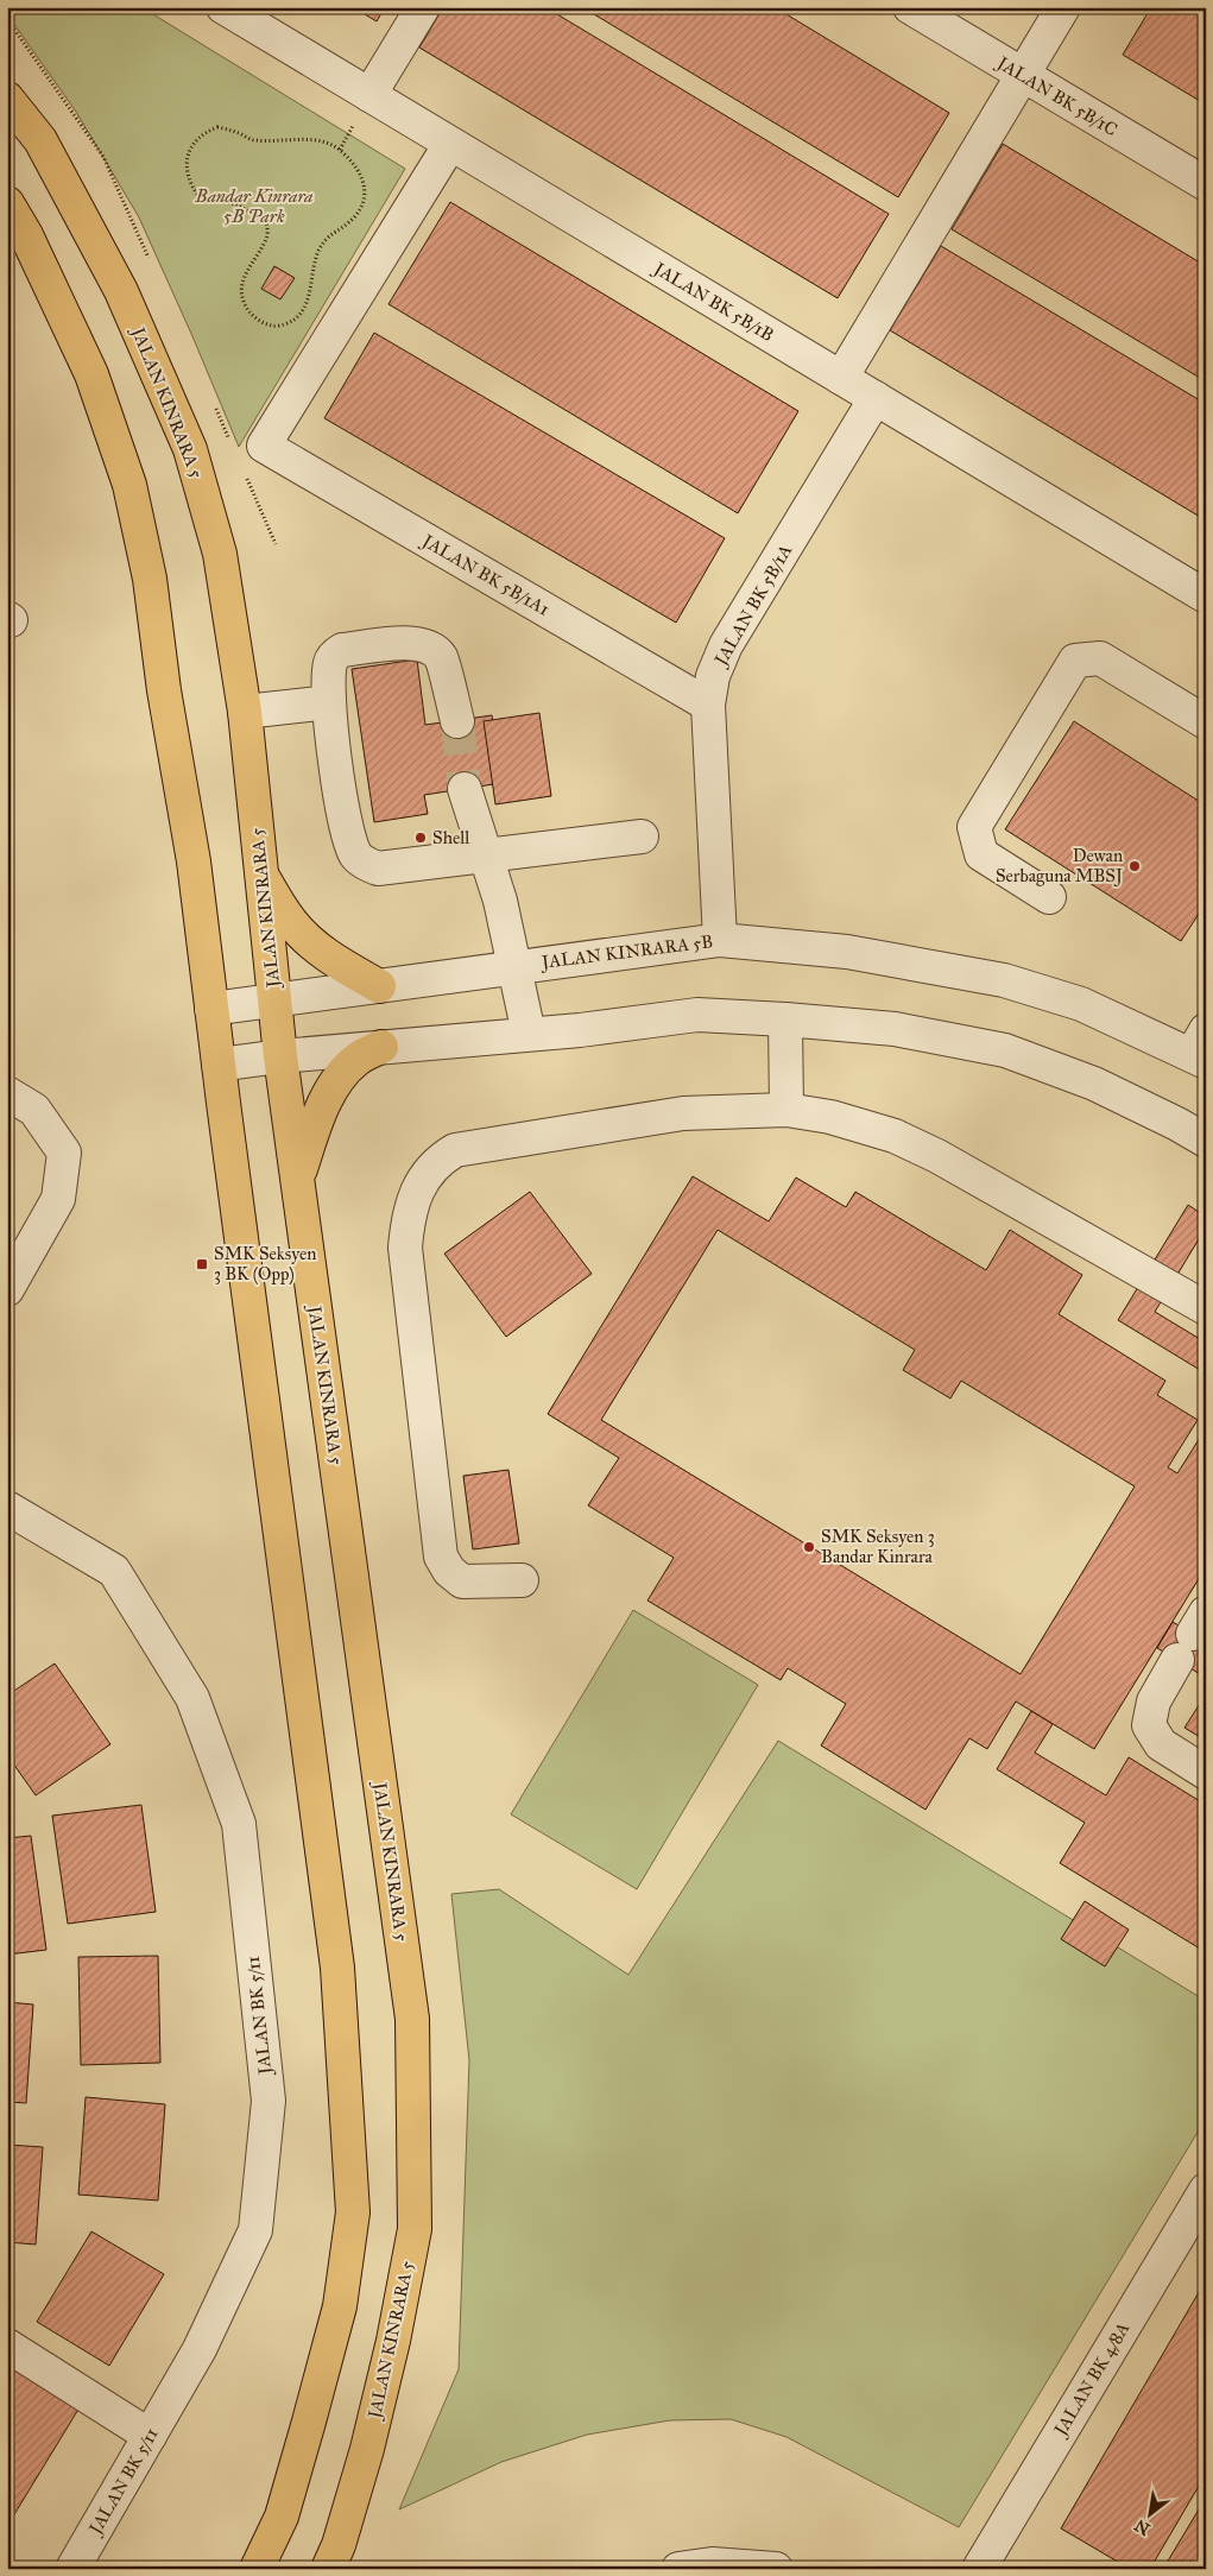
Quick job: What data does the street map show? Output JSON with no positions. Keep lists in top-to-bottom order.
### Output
{
  "streets": {
    "main road": ["JALAN KINRARA 5"],
    "street": [
      "JALAN BK 5B/1C",
      "JALAN BK 5B/1B",
      "JALAN BK 5B/1A1",
      "JALAN BK 5B/1A",
      "JALAN KINRARA 5B",
      "JALAN BK 5/11",
      "JALAN BK 4/8A"
    ]
  },
  "crossings": [
    ["JALAN BK 5B/1B", "JALAN BK 5B/1A1"],
    ["JALAN BK 5B/1B", "JALAN BK 5B/1A"],
    ["JALAN KINRARA 5", "JALAN KINRARA 5B"],
    ["JALAN BK 5B/1A1", "JALAN BK 5B/1A"],
    ["JALAN BK 5B/1A", "JALAN KINRARA 5B"]
  ],
  "parks": ["Bandar Kinrara 5B Park"],
  "places": {
    "other": ["Shell", "Dewan Serbaguna MBSJ", "SMK Seksyen 3 Bandar Kinrara"],
    "transit": ["SMK Seksyen 3 BK (Opp)"]
  },
  "north": "bottom left"
}
